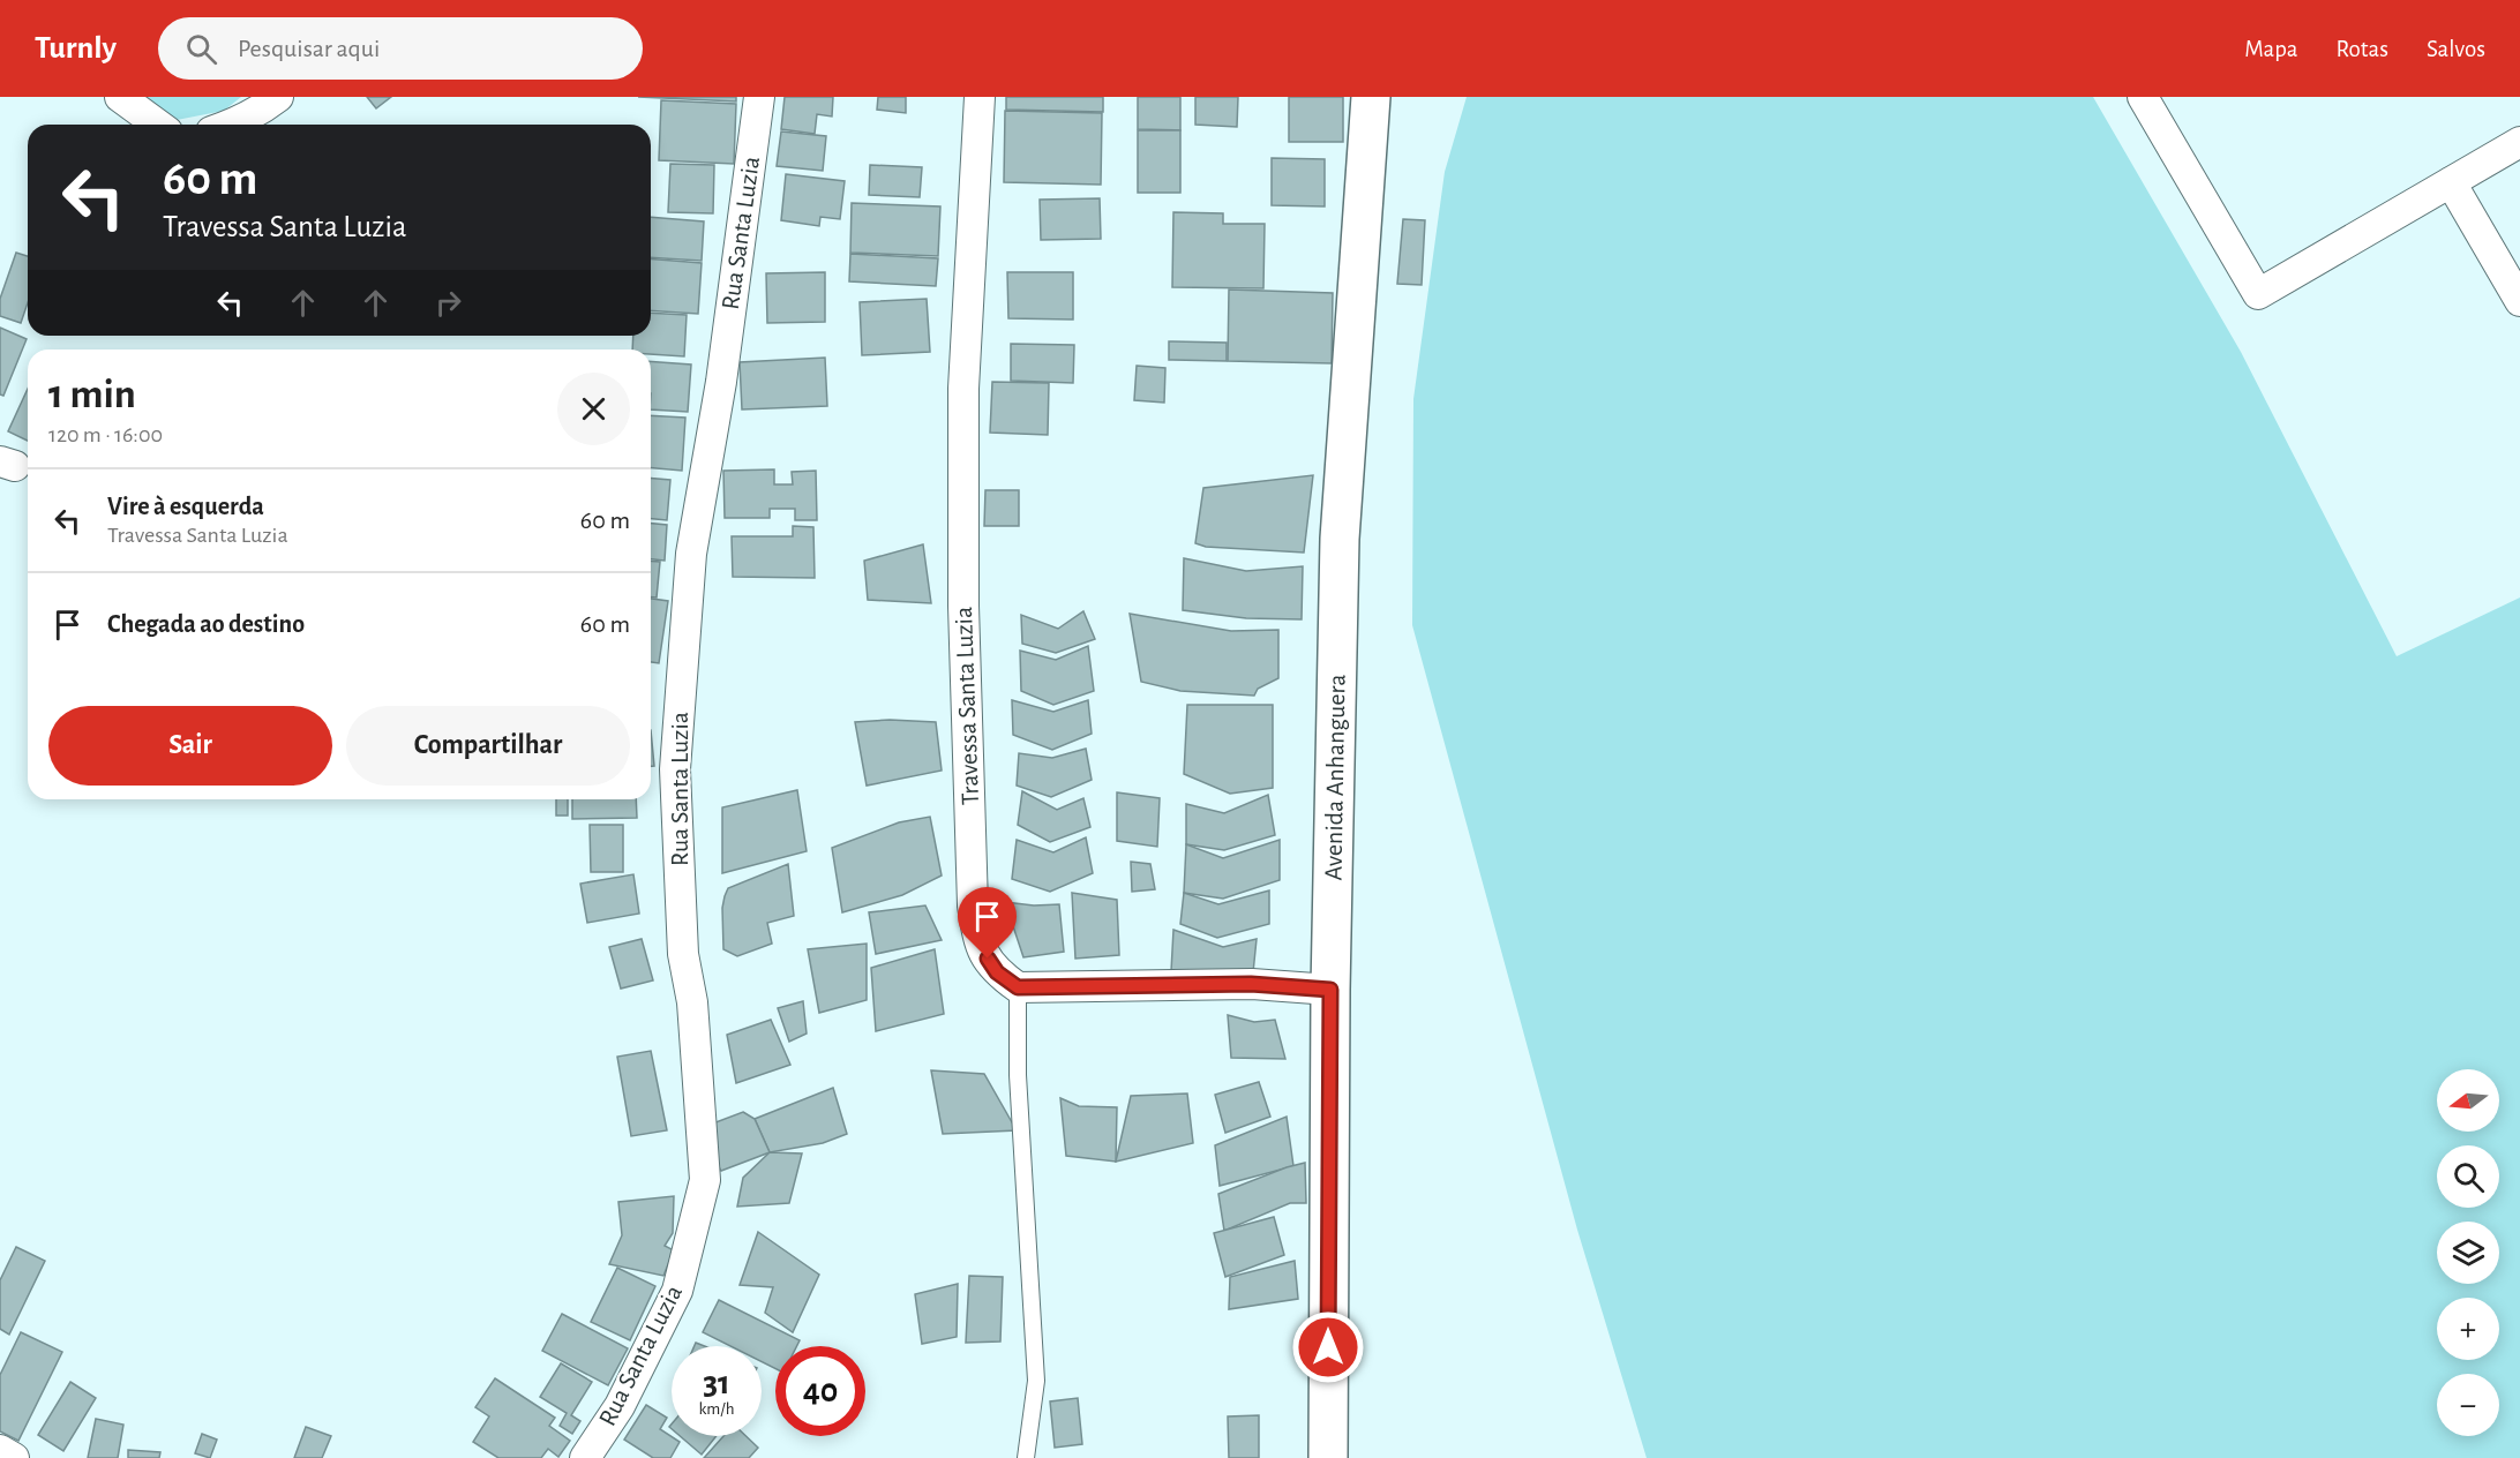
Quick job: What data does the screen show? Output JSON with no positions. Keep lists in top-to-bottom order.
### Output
{
  "streets": {
    "street": ["Rua Santa Luzia", "Travessa Santa Luzia", "Avenida Anhanguera"]
  },
  "north": "left",
  "page": {
    "header": "Turnly",
    "search": "Pesquisar aqui",
    "nav": ["Mapa", "Rotas", "Salvos"],
    "turn": ["60 m", "Travessa Santa Luzia"],
    "heading": ["1 min", "120 m · 16:00"],
    "list": [
      {
        "name": "Vire à esquerda",
        "note": "Travessa Santa Luzia",
        "value": "60 m"
      },
      {
        "name": "Chegada ao destino",
        "value": "60 m"
      }
    ],
    "buttons": ["Sair", "Compartilhar"],
    "map_buttons": ["+", "−"],
    "speed": "31 km/h",
    "limit": "40"
  }
}
